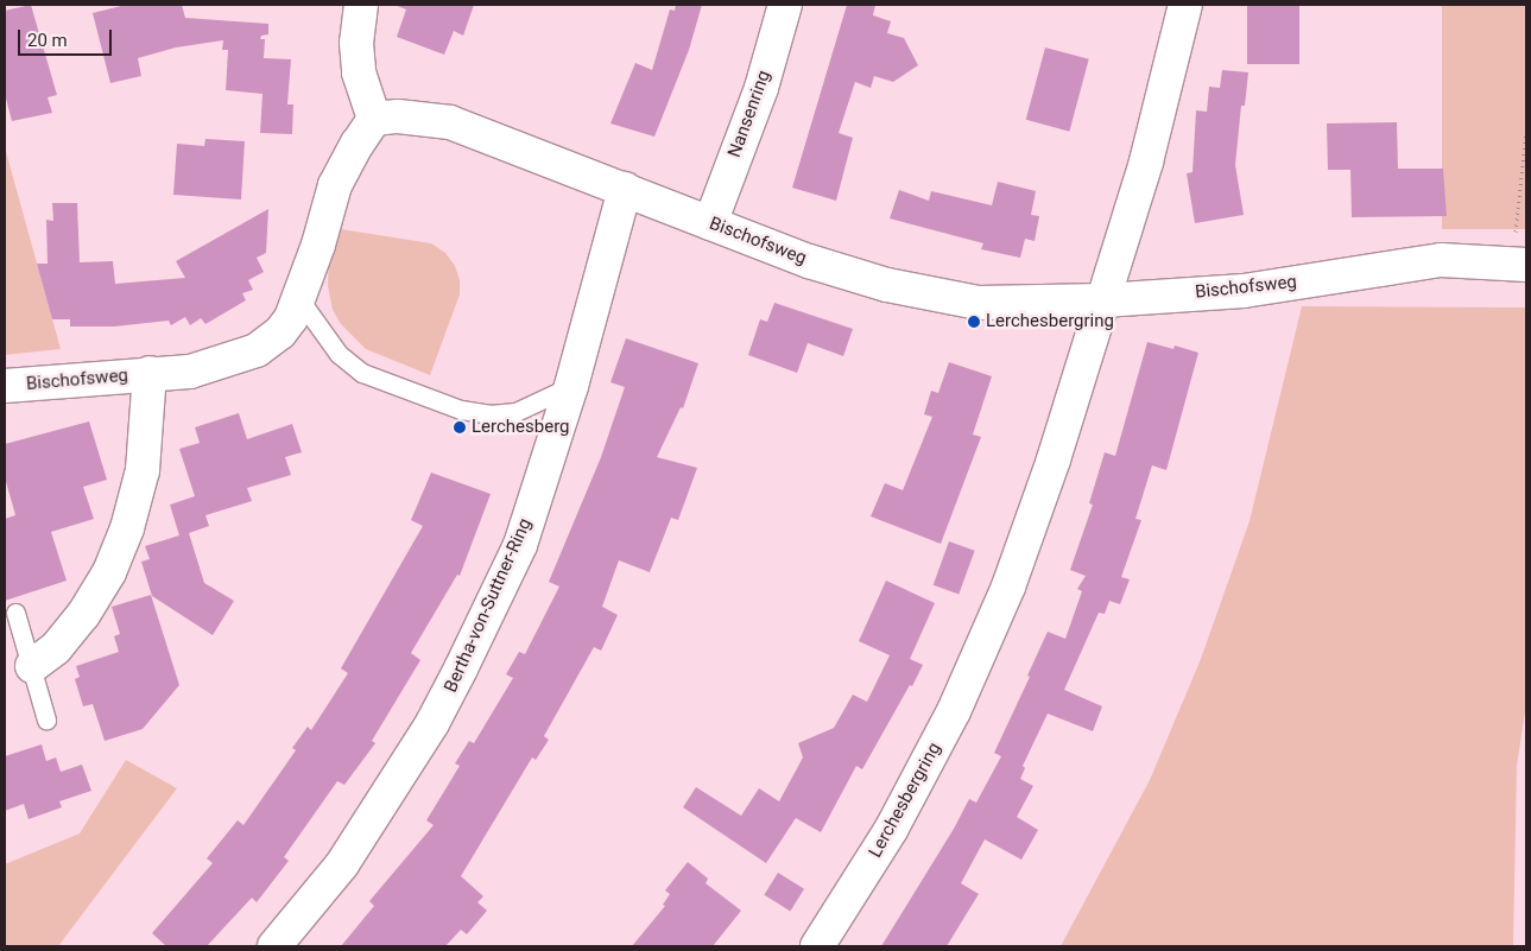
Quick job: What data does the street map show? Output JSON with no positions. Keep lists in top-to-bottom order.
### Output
{
  "streets": {
    "street": [
      "Nansenring",
      "Bischofsweg",
      "Bertha-von-Suttner-Ring",
      "Lerchesbergring"
    ]
  },
  "crossings": [
    ["Nansenring", "Bischofsweg"],
    ["Bischofsweg", "Bertha-von-Suttner-Ring"],
    ["Bischofsweg", "Lerchesbergring"]
  ],
  "places": ["Lerchesbergring", "Lerchesberg"],
  "scale_bar": "20 m"
}
